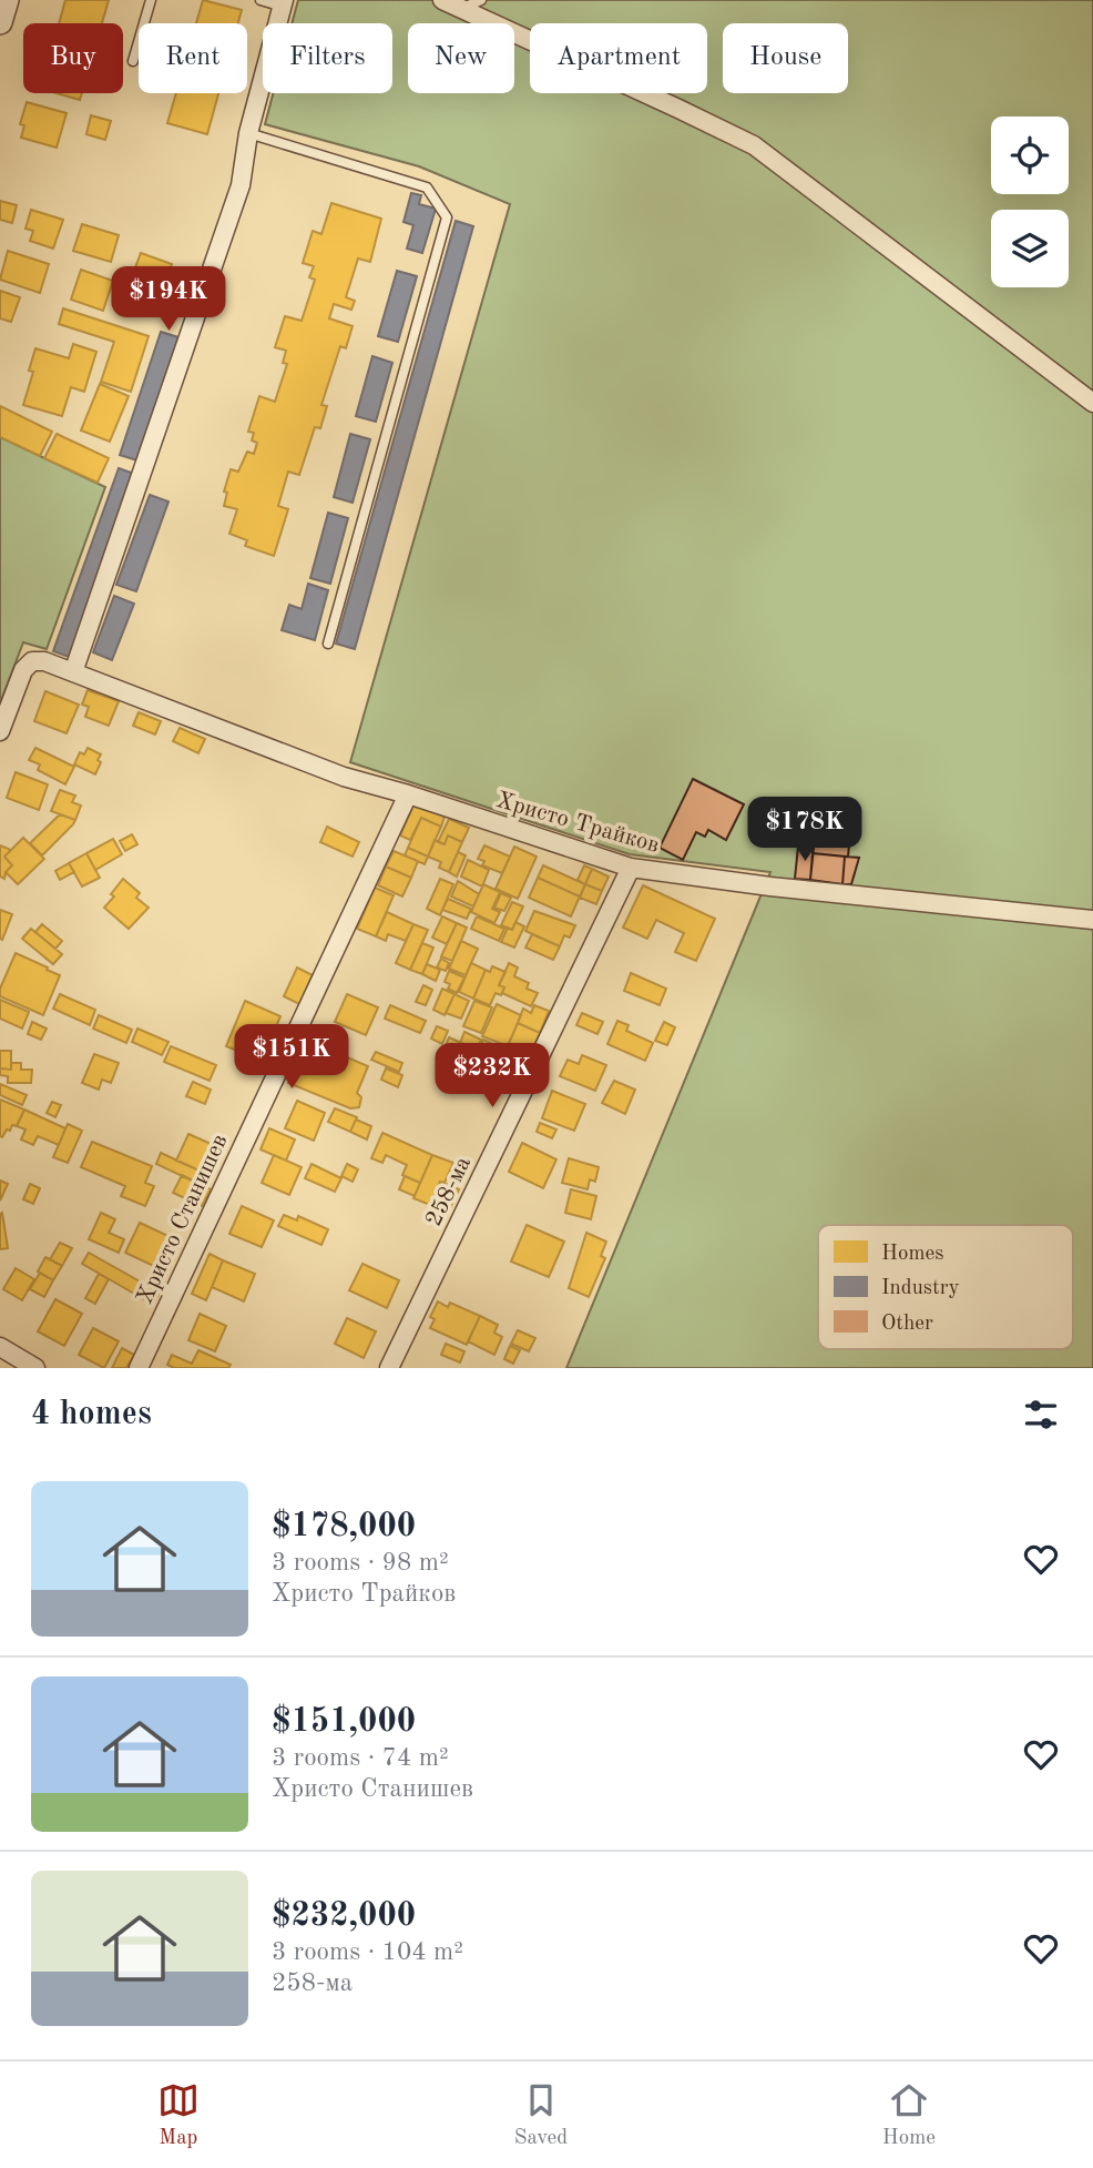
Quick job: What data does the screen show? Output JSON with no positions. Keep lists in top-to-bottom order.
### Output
{
  "streets": {
    "street": ["Христо Трайков", "258-ма", "Христо Станишев"]
  },
  "crossings": [
    ["Христо Трайков", "258-ма"],
    ["Христо Трайков", "Христо Станишев"]
  ],
  "legend": ["Homes", "Industry", "Other"],
  "page": {
    "chip": [
      "Buy",
      "Rent",
      "Filters",
      "New",
      "Apartment",
      "House"
    ],
    "price": [
      "$194K",
      "$178K",
      "$151K",
      "$232K"
    ],
    "heading": "4 homes",
    "list": [
      {
        "name": "$178,000",
        "note": "3 rooms · 98 m² · Христо Трайков"
      },
      {
        "name": "$151,000",
        "note": "3 rooms · 74 m² · Христо Станишев"
      },
      {
        "name": "$232,000",
        "note": "3 rooms · 104 m² · 258-ма"
      }
    ],
    "tabs": ["Map", "Saved", "Home"]
  }
}
